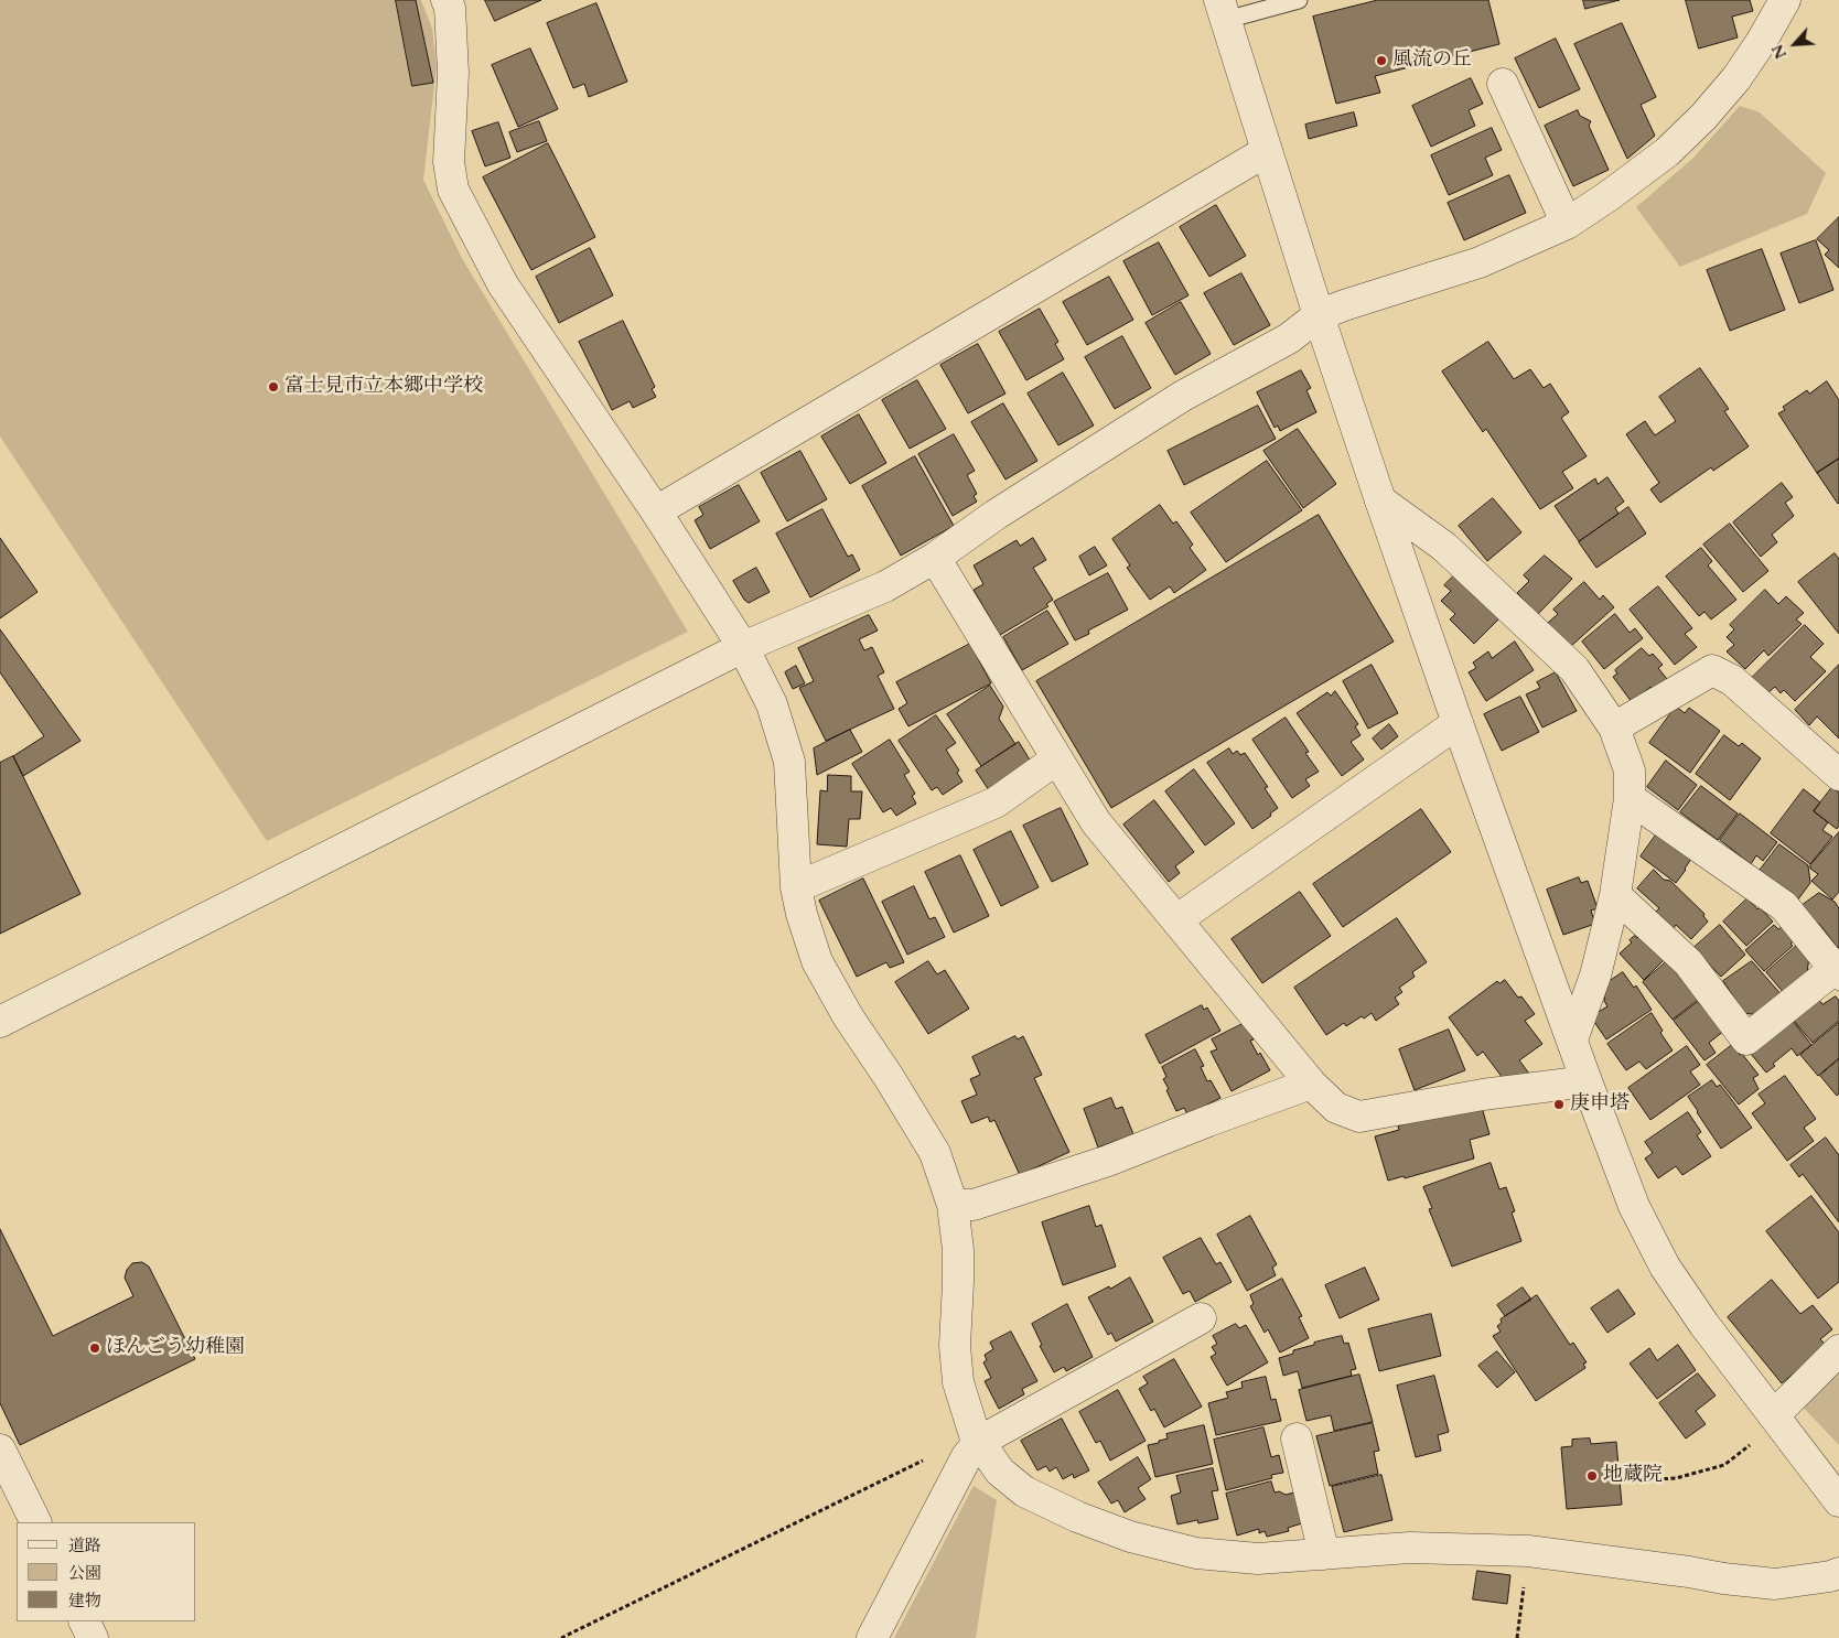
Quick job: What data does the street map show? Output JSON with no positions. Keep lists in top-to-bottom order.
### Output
{
  "places": [
    "風流の丘",
    "富士見市立本郷中学校",
    "庚申塔",
    "ほんごう幼稚園",
    "地蔵院"
  ],
  "legend": ["道路", "公園", "建物"],
  "north": "bottom left"
}
